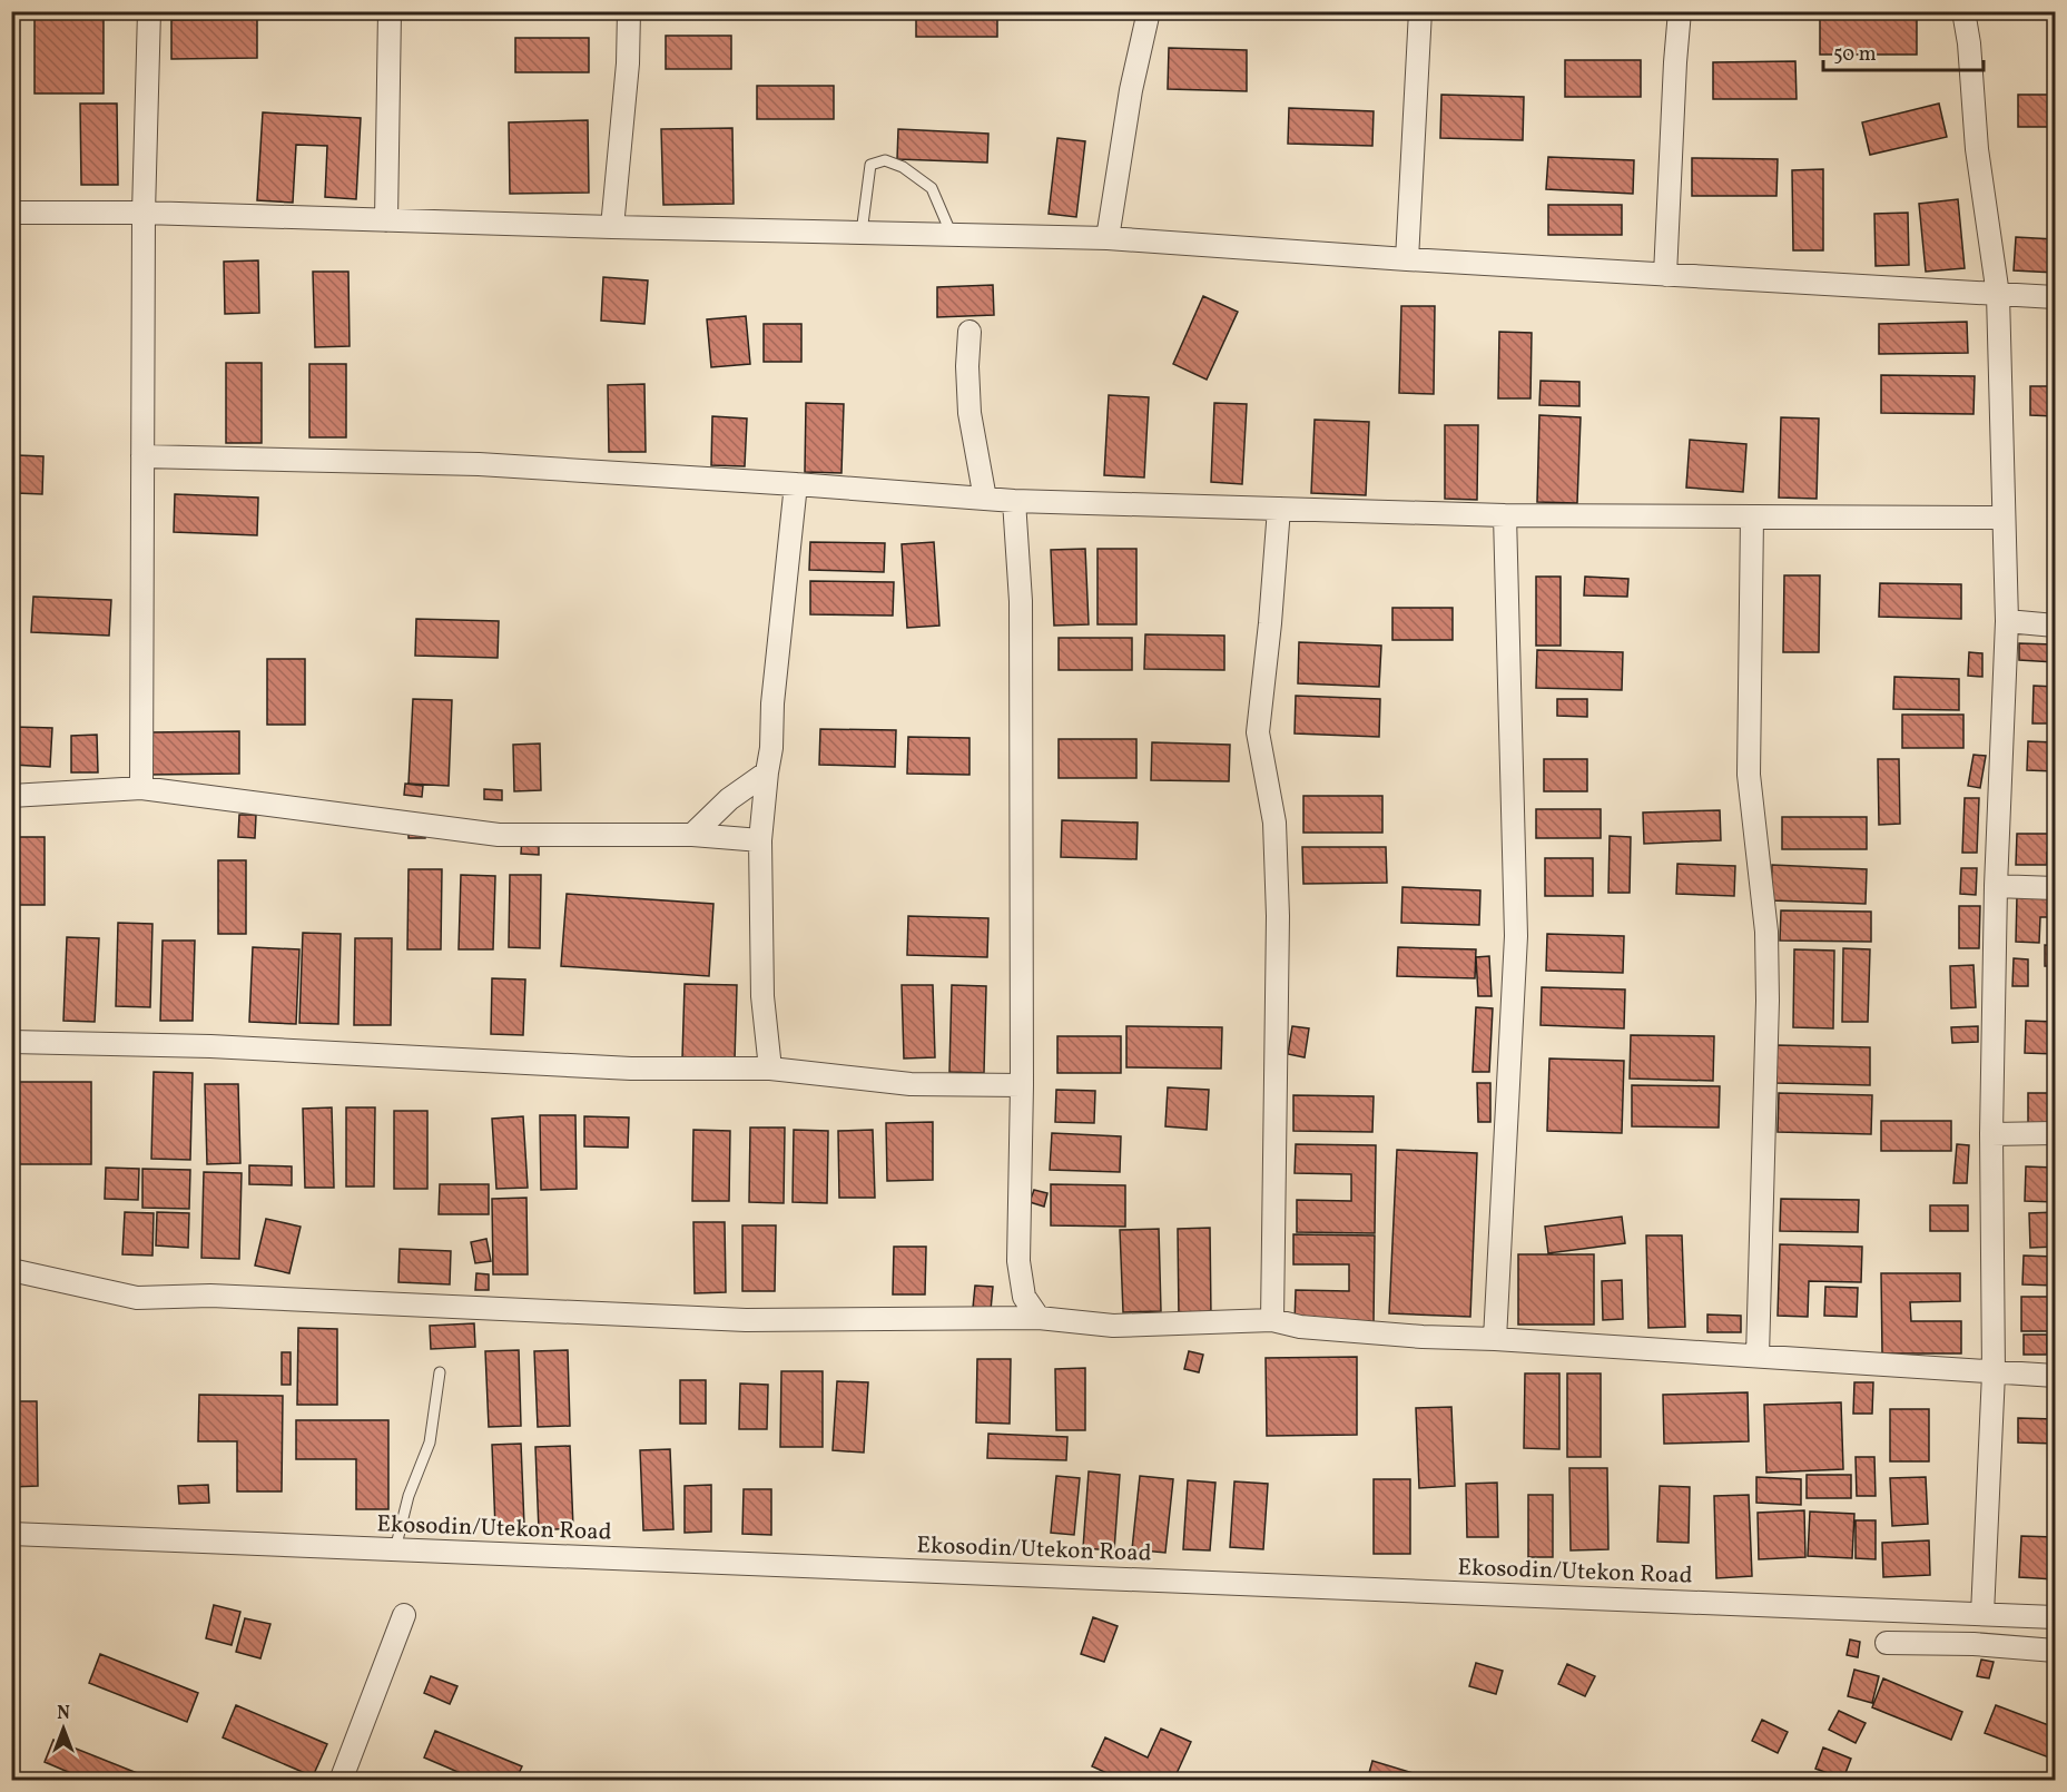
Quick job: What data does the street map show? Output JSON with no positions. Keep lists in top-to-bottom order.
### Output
{
  "streets": {
    "street": ["Ekosodin/Utekon Road"]
  },
  "scale_bar": "50 m",
  "north": "top"
}
